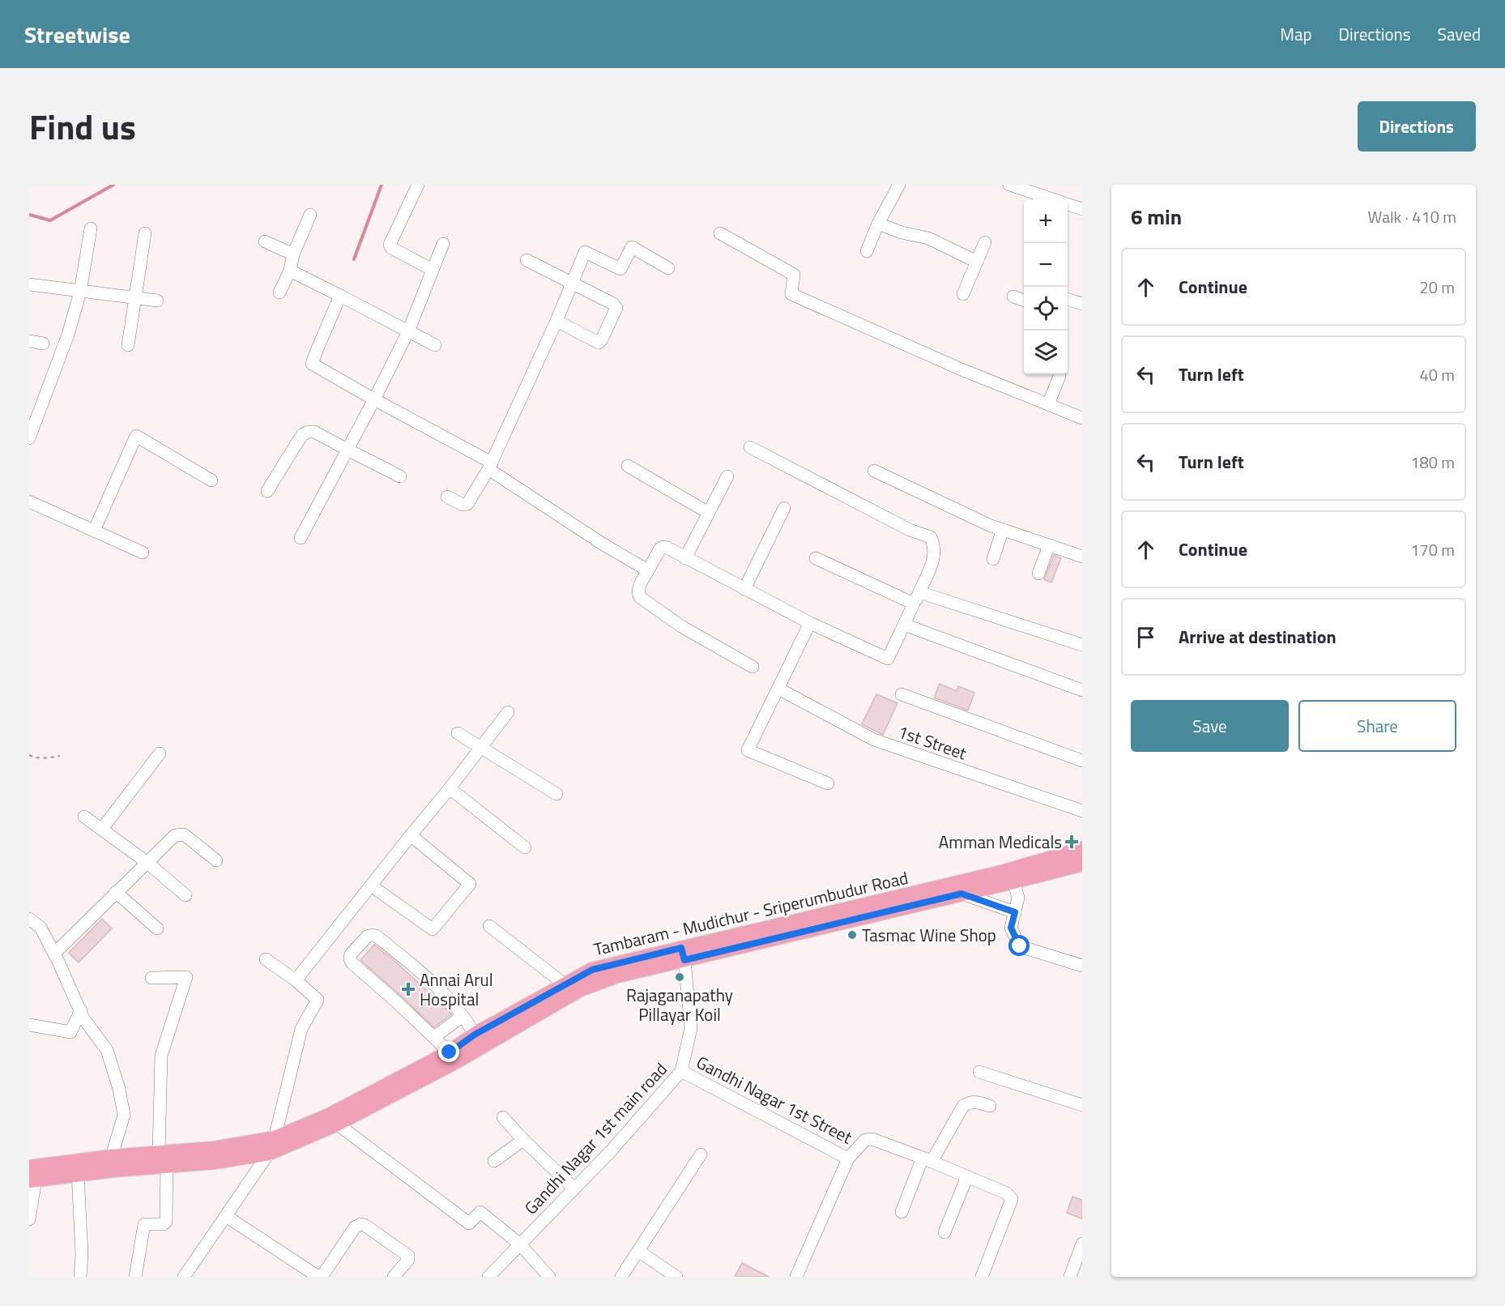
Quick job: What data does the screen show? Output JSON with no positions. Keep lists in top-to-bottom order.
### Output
{
  "streets": {
    "main road": ["Tambaram - Mudichur - Sriperumbudur Road"],
    "street": ["1st Street", "Gandhi Nagar 1st Street", "Gandhi Nagar 1st main road"]
  },
  "crossings": [
    ["Tambaram - Mudichur - Sriperumbudur Road", "Gandhi Nagar 1st main road"],
    ["Gandhi Nagar 1st Street", "Gandhi Nagar 1st main road"]
  ],
  "places": {
    "health": ["Amman Medicals", "Annai Arul Hospital"],
    "other": ["Tasmac Wine Shop", "Rajaganapathy Pillayar Koil"]
  },
  "page": {
    "header": "Streetwise",
    "nav": ["Map", "Directions", "Saved"],
    "title": "Find us",
    "buttons": [
      "Directions",
      ["Save", "Share"]
    ],
    "heading": ["6 min", "Walk · 410 m"],
    "map_buttons": ["+", "−"],
    "list": [
      ["Continue", "20 m"],
      ["Turn left", "40 m"],
      ["Turn left", "180 m"],
      ["Continue", "170 m"],
      "Arrive at destination"
    ]
  }
}
